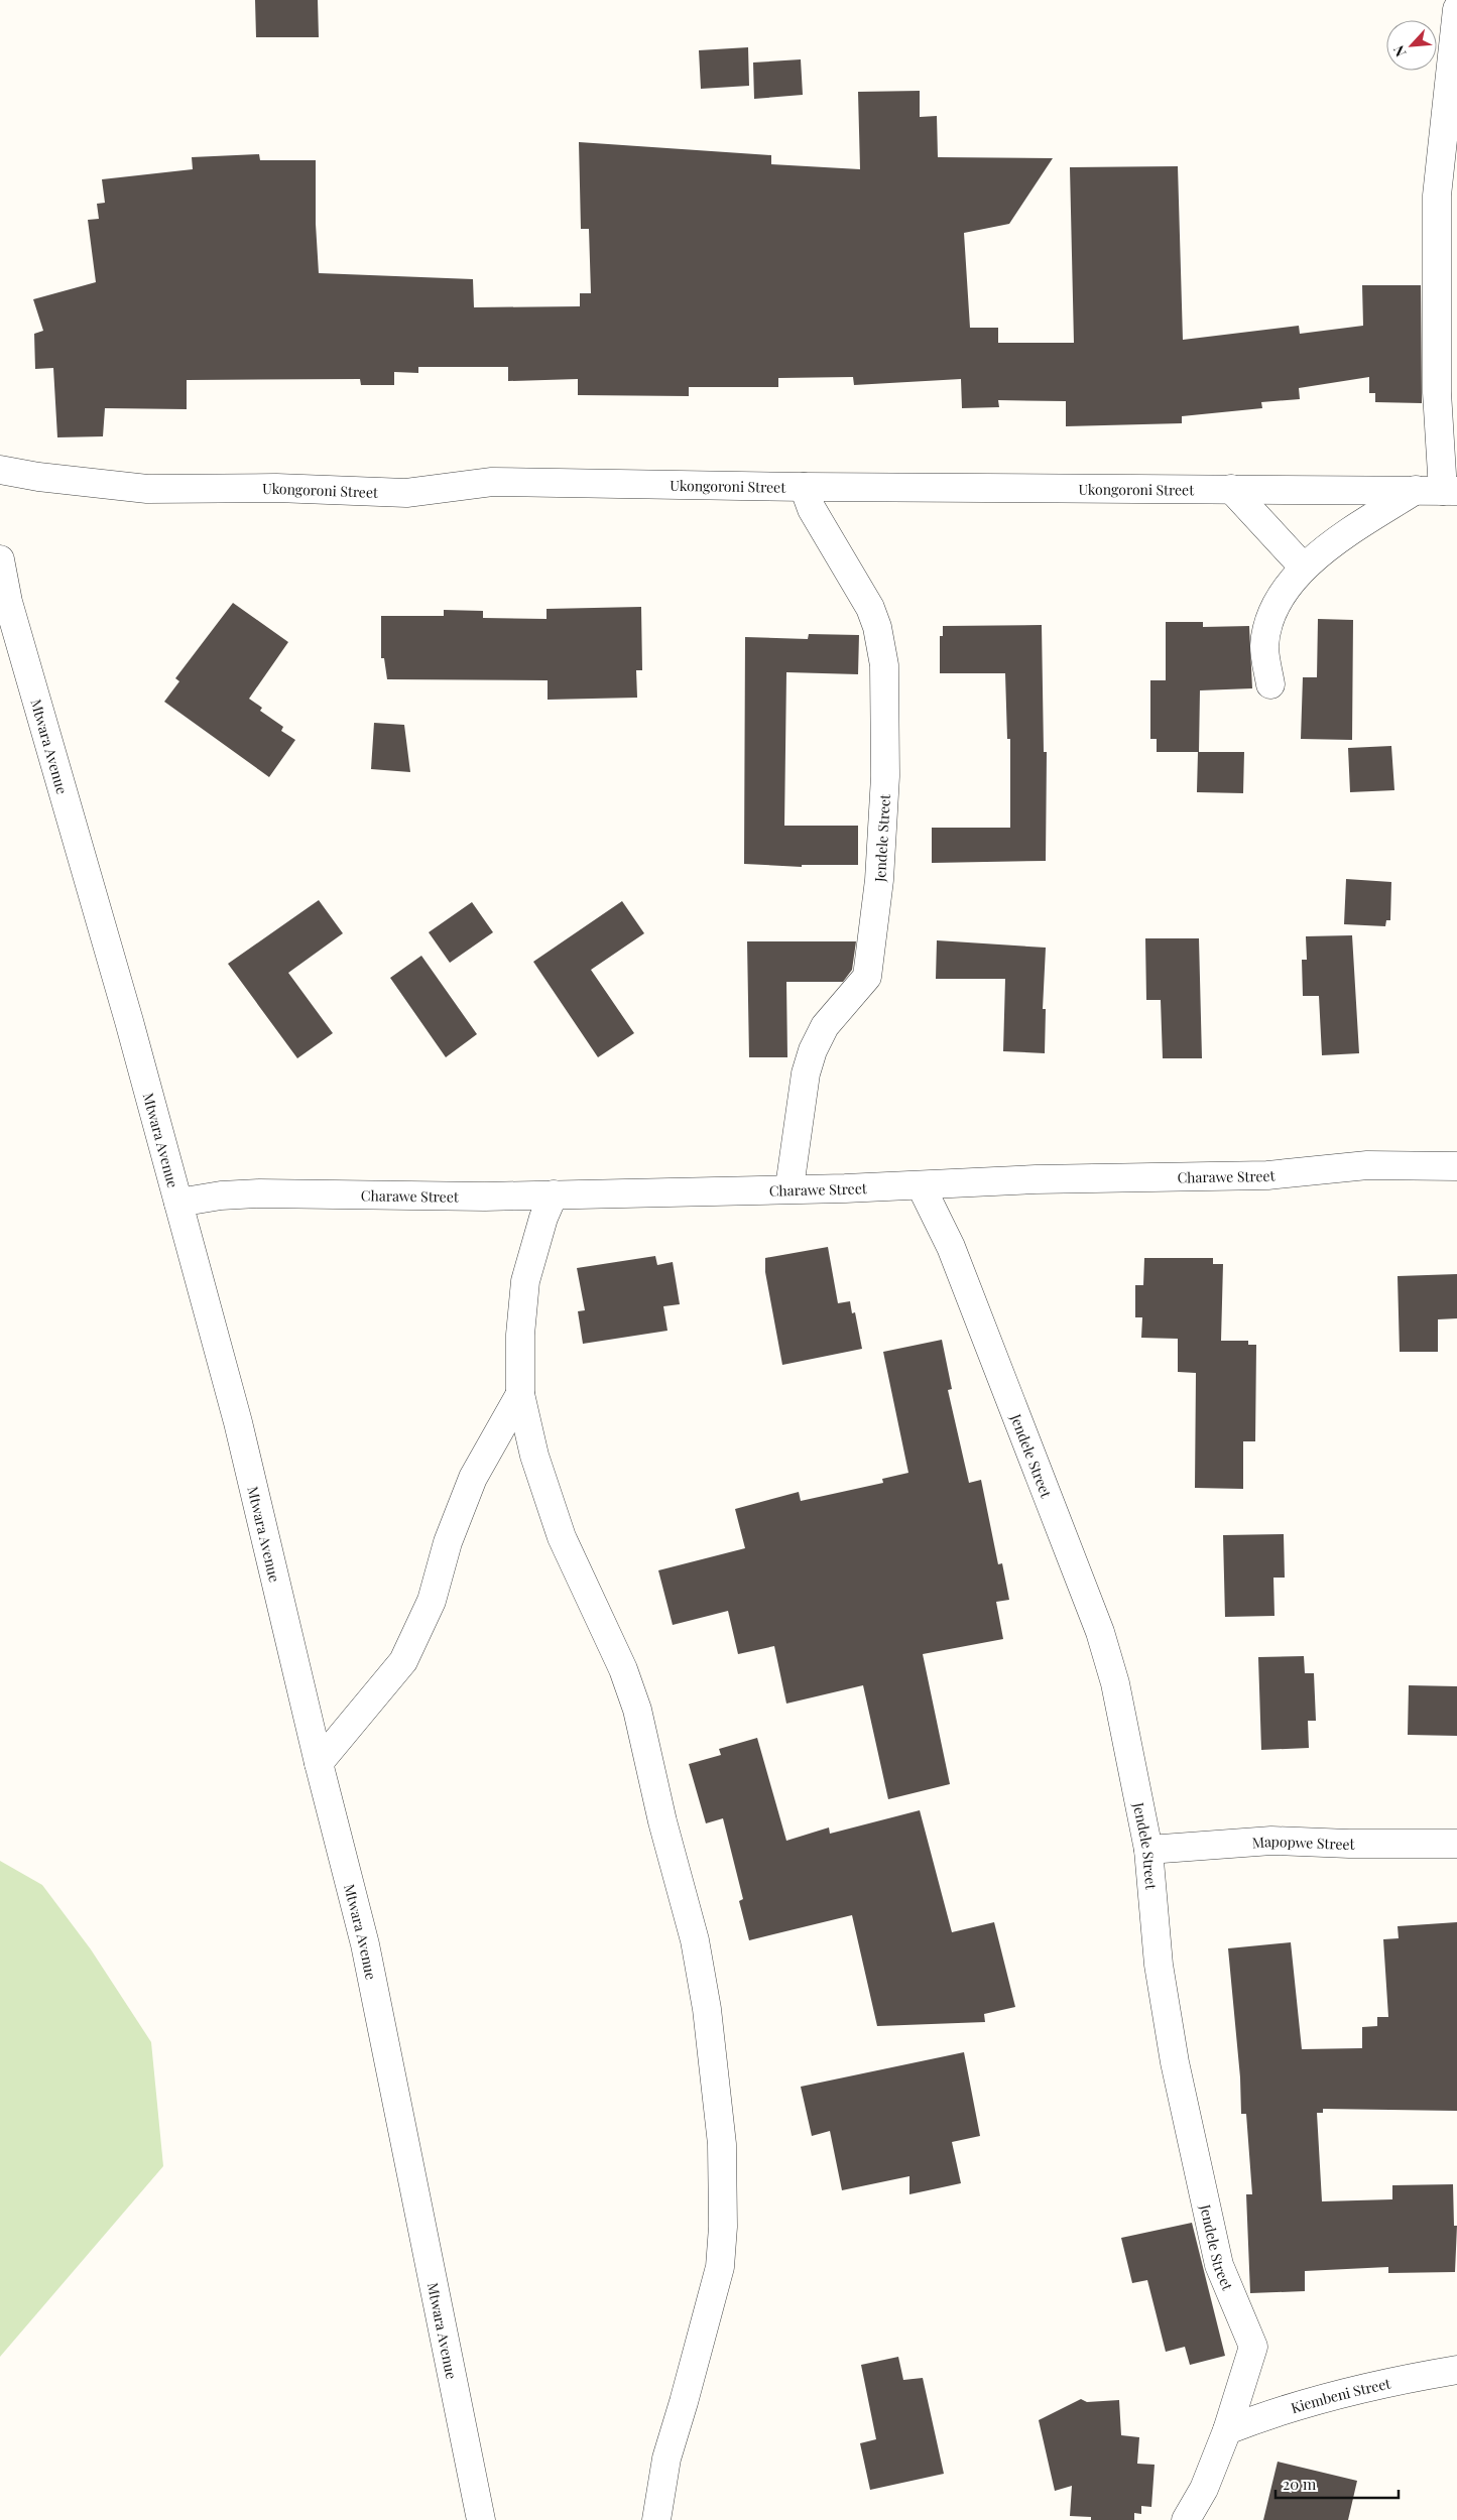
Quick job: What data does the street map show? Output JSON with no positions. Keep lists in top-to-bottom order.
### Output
{
  "streets": {
    "street": [
      "Ukongoroni Street",
      "Mtwara Avenue",
      "Jendele Street",
      "Charawe Street",
      "Mapopwe Street",
      "Kiembeni Street"
    ]
  },
  "crossings": [
    ["Ukongoroni Street", "Jendele Street"],
    ["Mtwara Avenue", "Charawe Street"],
    ["Jendele Street", "Charawe Street"],
    ["Jendele Street", "Mapopwe Street"],
    ["Jendele Street", "Kiembeni Street"]
  ],
  "scale_bar": "20 m",
  "north": "bottom left"
}
